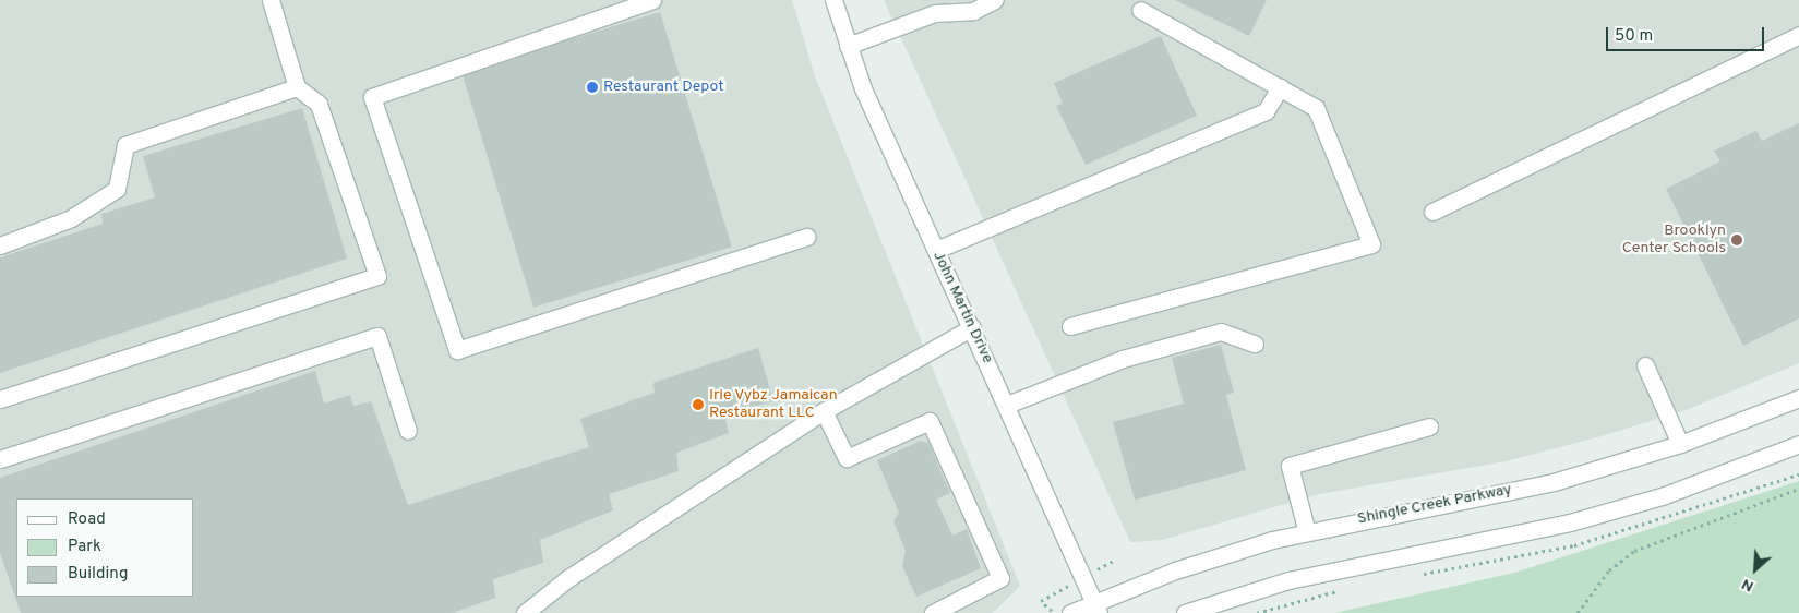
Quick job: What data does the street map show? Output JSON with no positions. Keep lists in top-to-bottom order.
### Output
{
  "streets": {
    "street": ["John Martin Drive", "Shingle Creek Parkway"]
  },
  "crossings": [
    ["John Martin Drive", "Shingle Creek Parkway"]
  ],
  "places": ["Restaurant Depot", "Brooklyn Center Schools", "Irie Vybz Jamaican Restaurant LLC"],
  "legend": ["Road", "Park", "Building"],
  "scale_bar": "50 m",
  "north": "bottom left"
}
